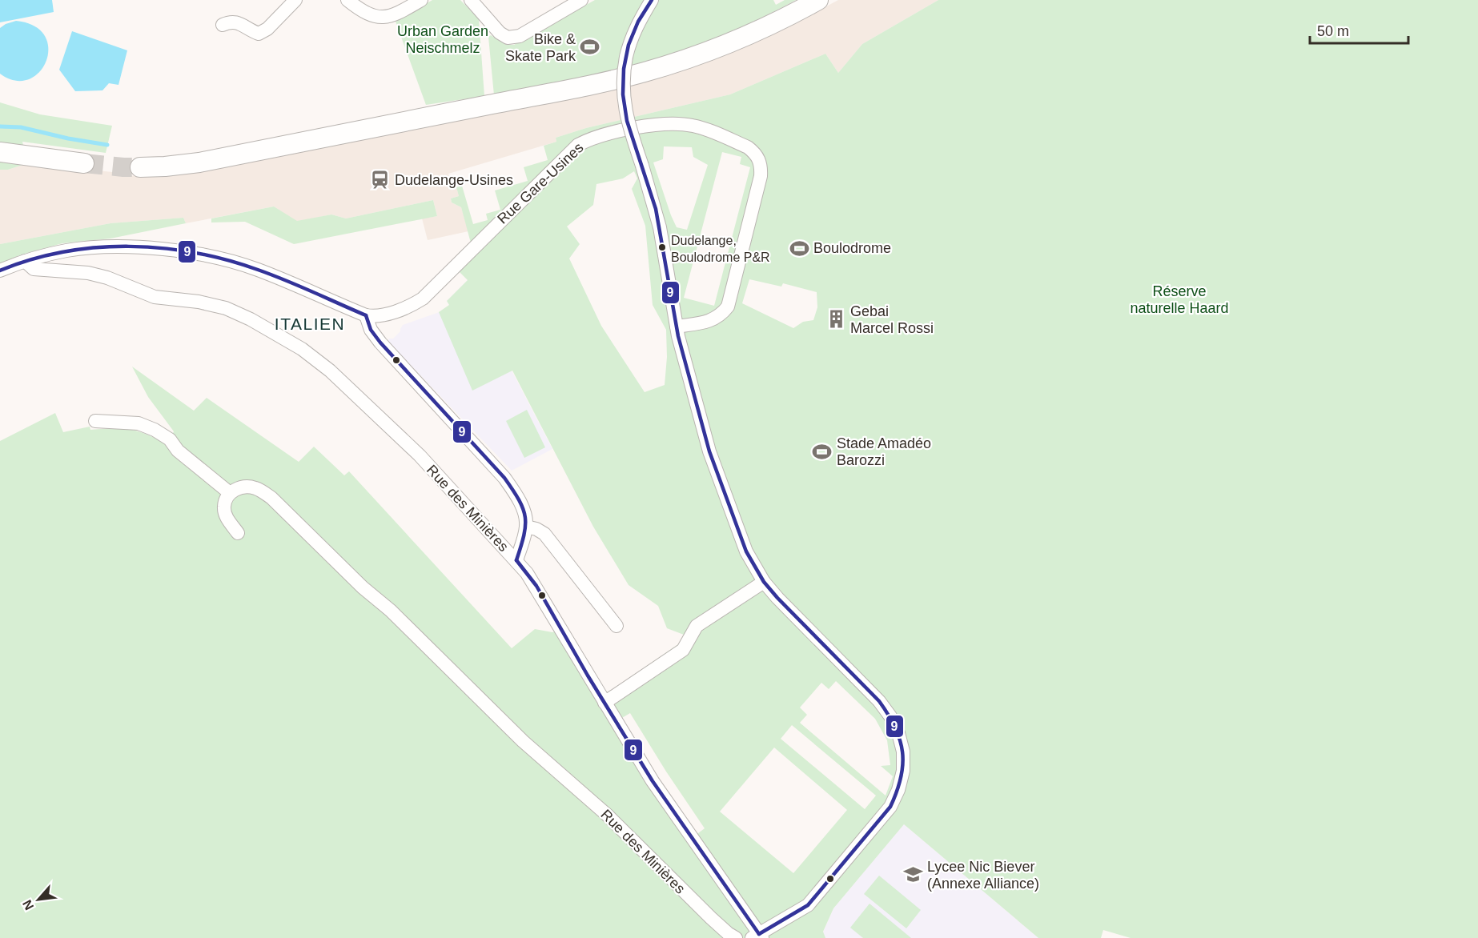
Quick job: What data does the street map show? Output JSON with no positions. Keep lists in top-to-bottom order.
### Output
{
  "streets": {
    "street": ["Rue Gare-Usines", "Rue des Minières"]
  },
  "districts": ["ITALIEN"],
  "parks": ["Urban Garden Neischmelz", "Réserve naturelle Haard"],
  "places": {
    "sports": ["Bike & Skate Park", "Boulodrome", "Stade Amadéo Barozzi"],
    "station": ["Dudelange-Usines"],
    "other": ["Dudelange, Boulodrome P&R"],
    "building": ["Gebai Marcel Rossi"],
    "school or university": ["Lycee Nic Biever (Annexe Alliance)"]
  },
  "lines": ["transit line 9"],
  "scale_bar": "50 m",
  "north": "bottom left"
}
